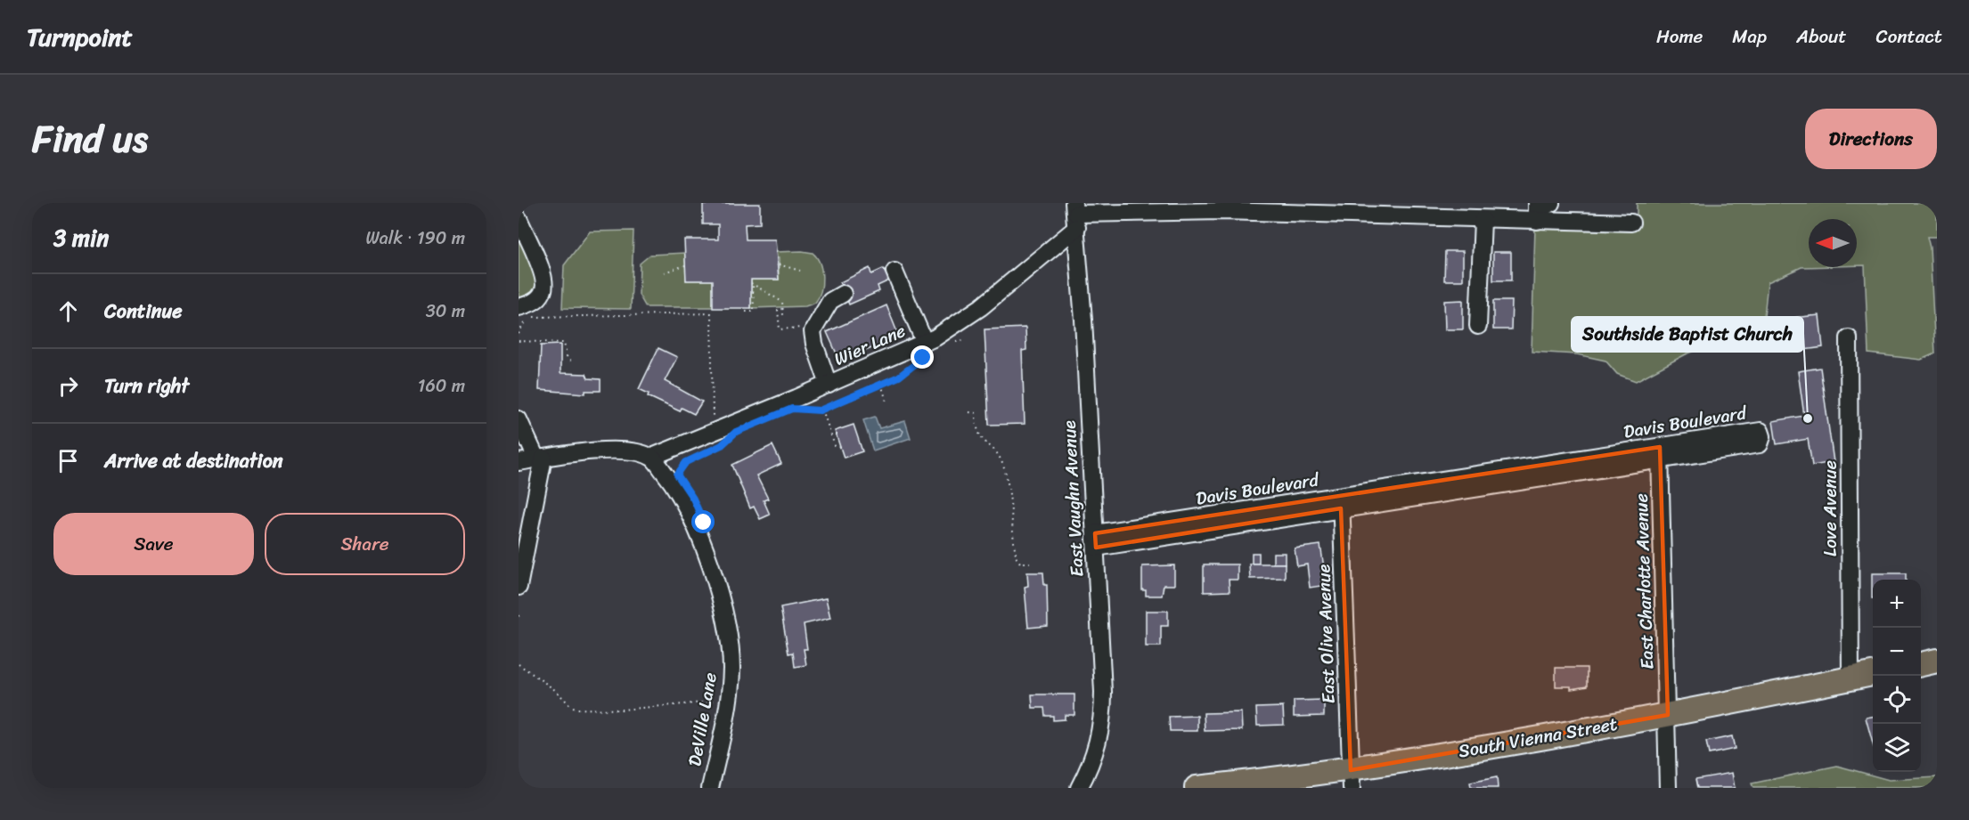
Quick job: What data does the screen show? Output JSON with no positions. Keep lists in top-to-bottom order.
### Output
{
  "streets": {
    "highway": ["South Vienna Street"],
    "street": [
      "Wier Lane",
      "Davis Boulevard",
      "East Vaughn Avenue",
      "Love Avenue",
      "East Charlotte Avenue",
      "East Olive Avenue",
      "DeVille Lane"
    ]
  },
  "crossings": [
    ["Wier Lane", "East Vaughn Avenue"],
    ["Wier Lane", "DeVille Lane"],
    ["Davis Boulevard", "East Vaughn Avenue"],
    ["Davis Boulevard", "East Charlotte Avenue"],
    ["Davis Boulevard", "East Olive Avenue"],
    ["Love Avenue", "South Vienna Street"],
    ["East Charlotte Avenue", "South Vienna Street"],
    ["East Olive Avenue", "South Vienna Street"]
  ],
  "places": ["Southside Baptist Church"],
  "north": "left",
  "page": {
    "header": "Turnpoint",
    "nav": [
      "Home",
      "Map",
      "About",
      "Contact"
    ],
    "title": "Find us",
    "buttons": [
      "Directions",
      ["Save", "Share"]
    ],
    "heading": ["3 min", "Walk · 190 m"],
    "list": [
      ["Continue", "30 m"],
      ["Turn right", "160 m"],
      "Arrive at destination"
    ],
    "map_buttons": ["+", "−"]
  }
}
